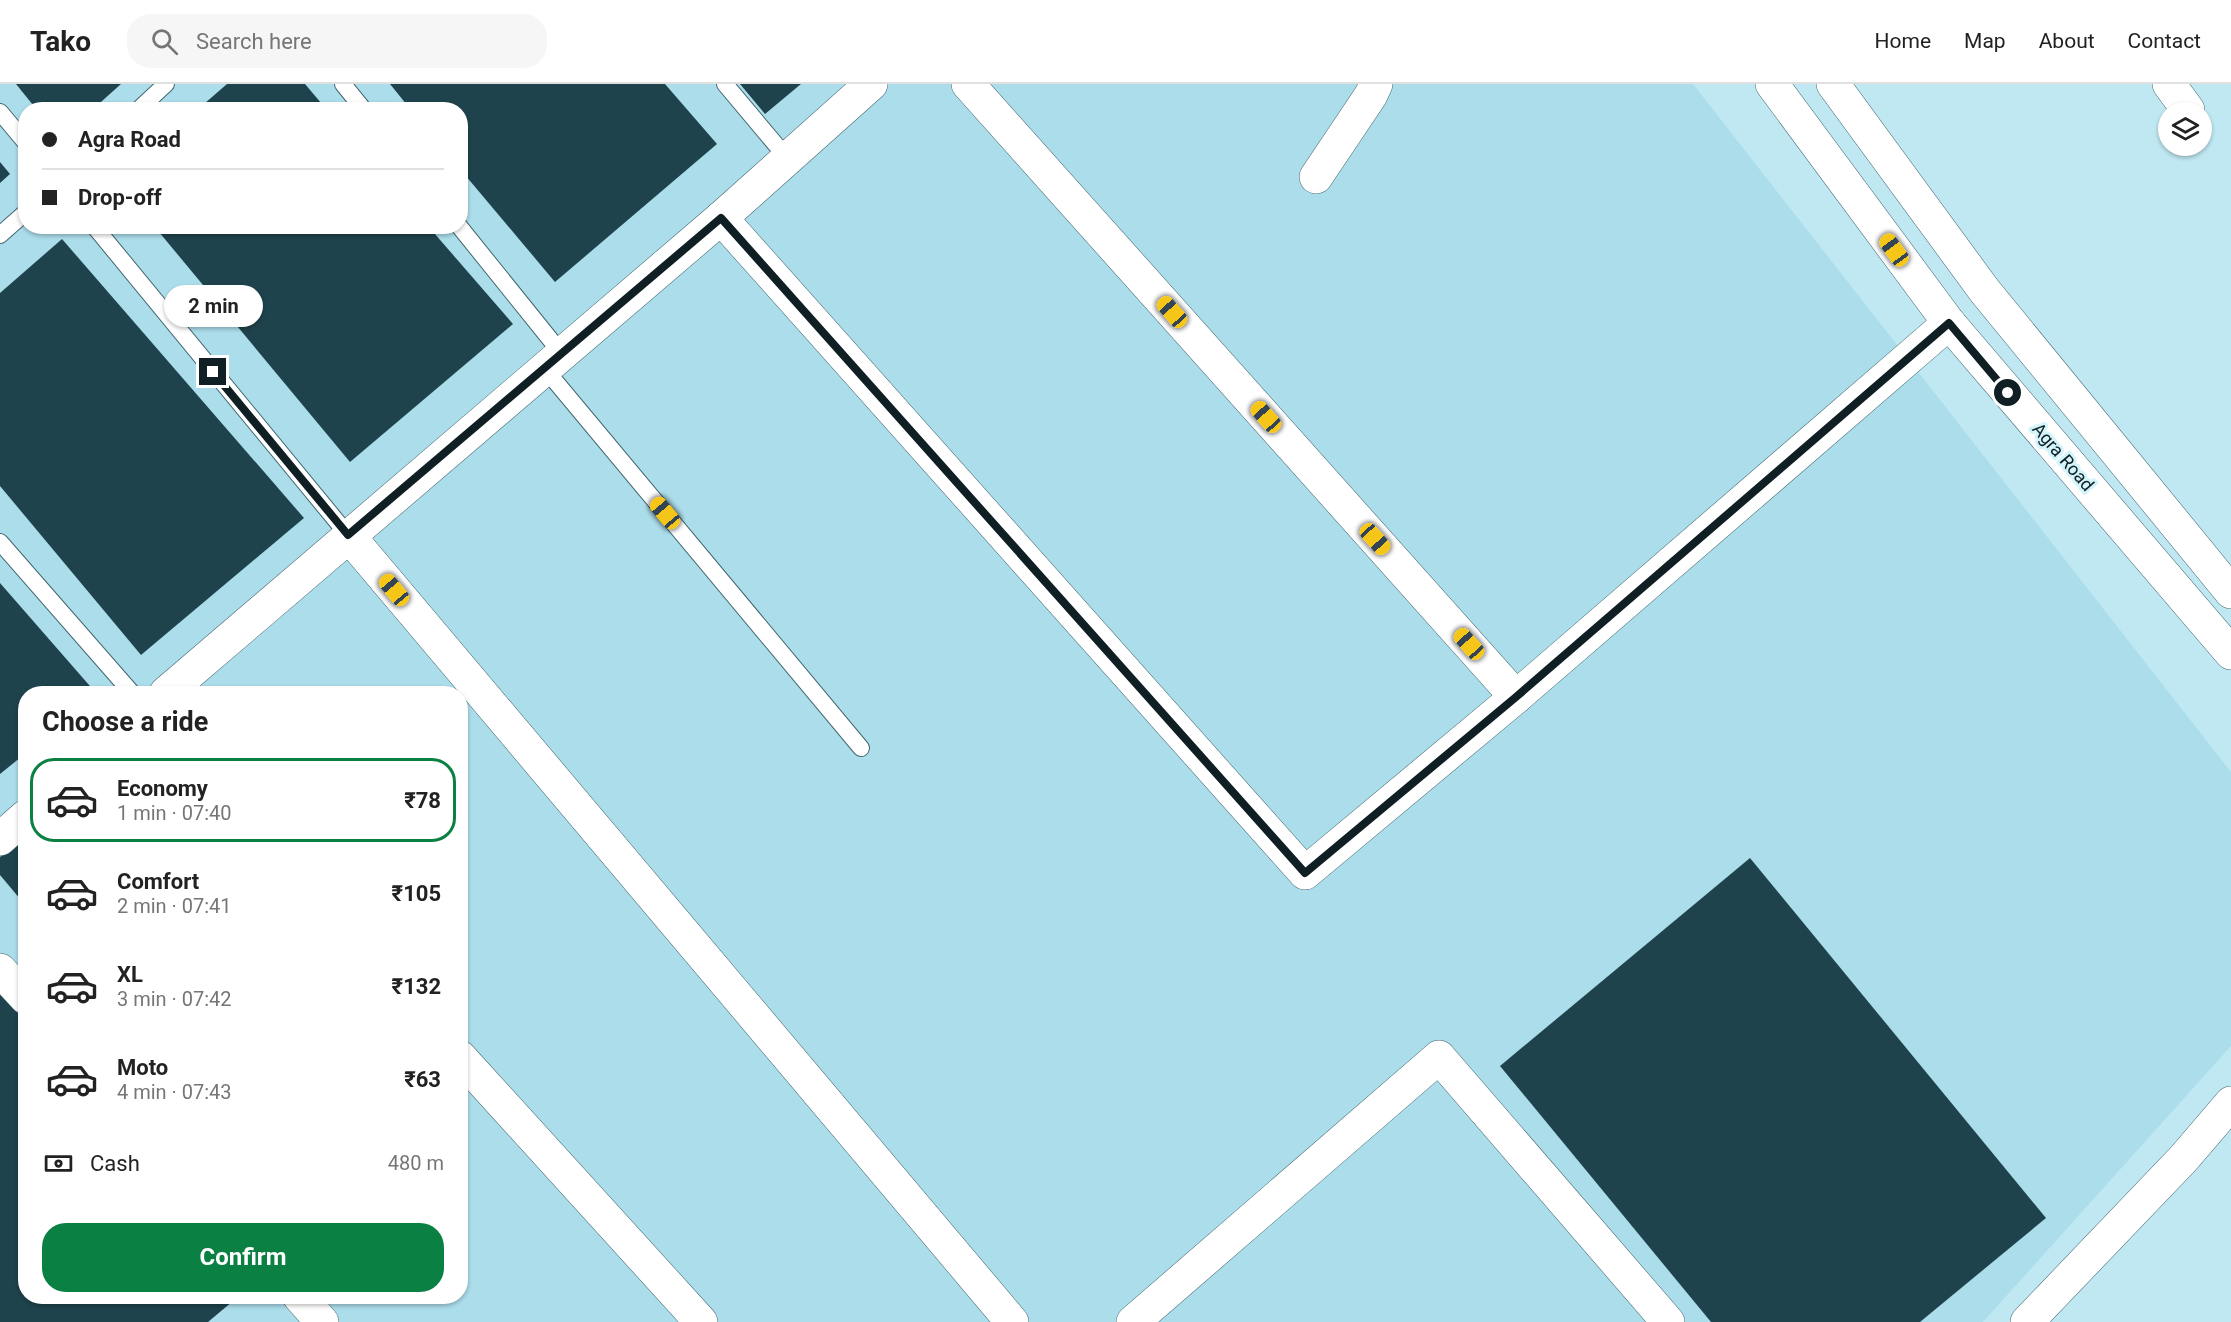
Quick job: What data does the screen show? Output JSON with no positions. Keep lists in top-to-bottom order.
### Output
{
  "streets": {
    "main road": ["Agra Road"]
  },
  "page": {
    "header": "Tako",
    "search": "Search here",
    "nav": [
      "Home",
      "Map",
      "About",
      "Contact"
    ],
    "banner": ["Agra Road", "Drop-off"],
    "bubble": "2 min",
    "heading": "Choose a ride",
    "list": [
      {
        "name": "Economy",
        "note": "1 min · 07:40",
        "value": "₹78"
      },
      {
        "name": "Comfort",
        "note": "2 min · 07:41",
        "value": "₹105"
      },
      {
        "name": "XL",
        "note": "3 min · 07:42",
        "value": "₹132"
      },
      {
        "name": "Moto",
        "note": "4 min · 07:43",
        "value": "₹63"
      }
    ],
    "pay": ["Cash", "480 m"],
    "buttons": "Confirm"
  }
}
